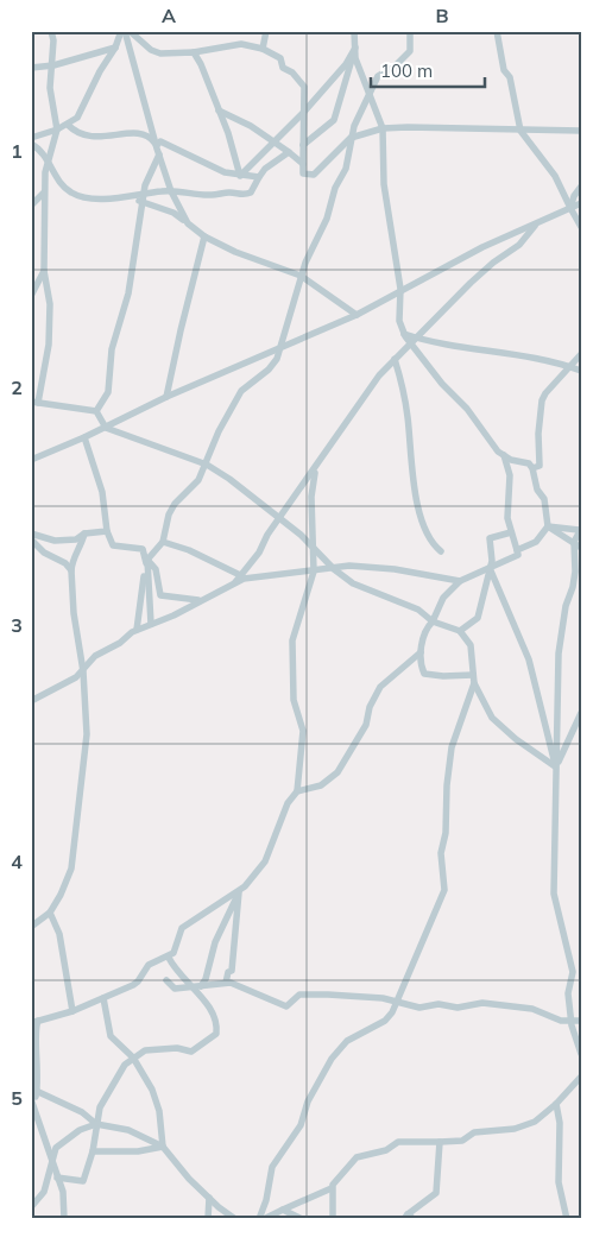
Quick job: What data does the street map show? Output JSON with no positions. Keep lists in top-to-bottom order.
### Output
{
  "scale_bar": "100 m",
  "grid": {
    "columns": ["A", "B"],
    "rows": [
      "1",
      "2",
      "3",
      "4",
      "5"
    ]
  }
}
